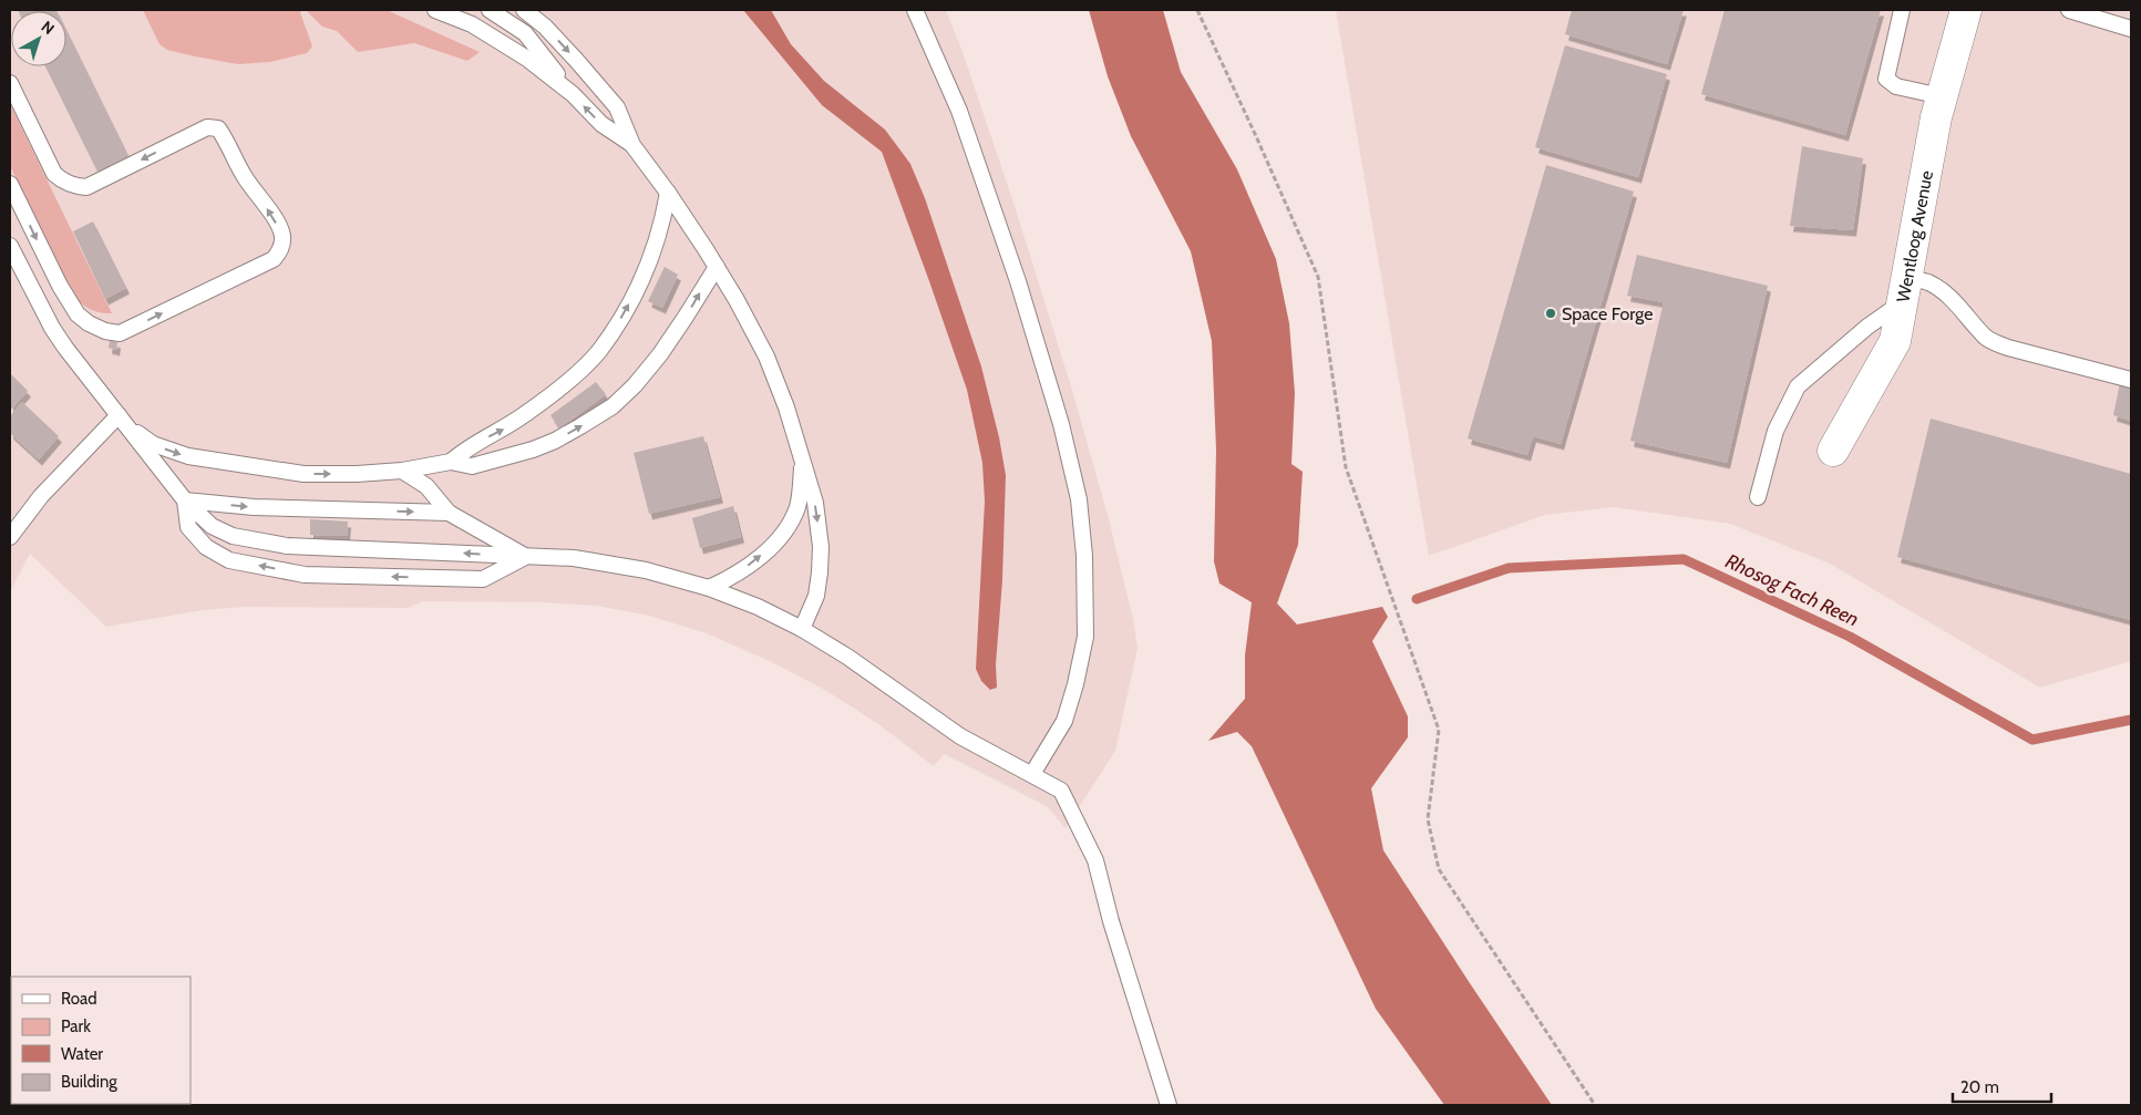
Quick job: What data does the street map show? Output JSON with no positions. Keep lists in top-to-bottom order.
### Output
{
  "streets": {
    "street": ["Wentloog Avenue"]
  },
  "water": ["Rhosog Fach Reen"],
  "places": ["Space Forge"],
  "legend": [
    "Road",
    "Park",
    "Water",
    "Building"
  ],
  "scale_bar": "20 m",
  "north": "top right"
}
